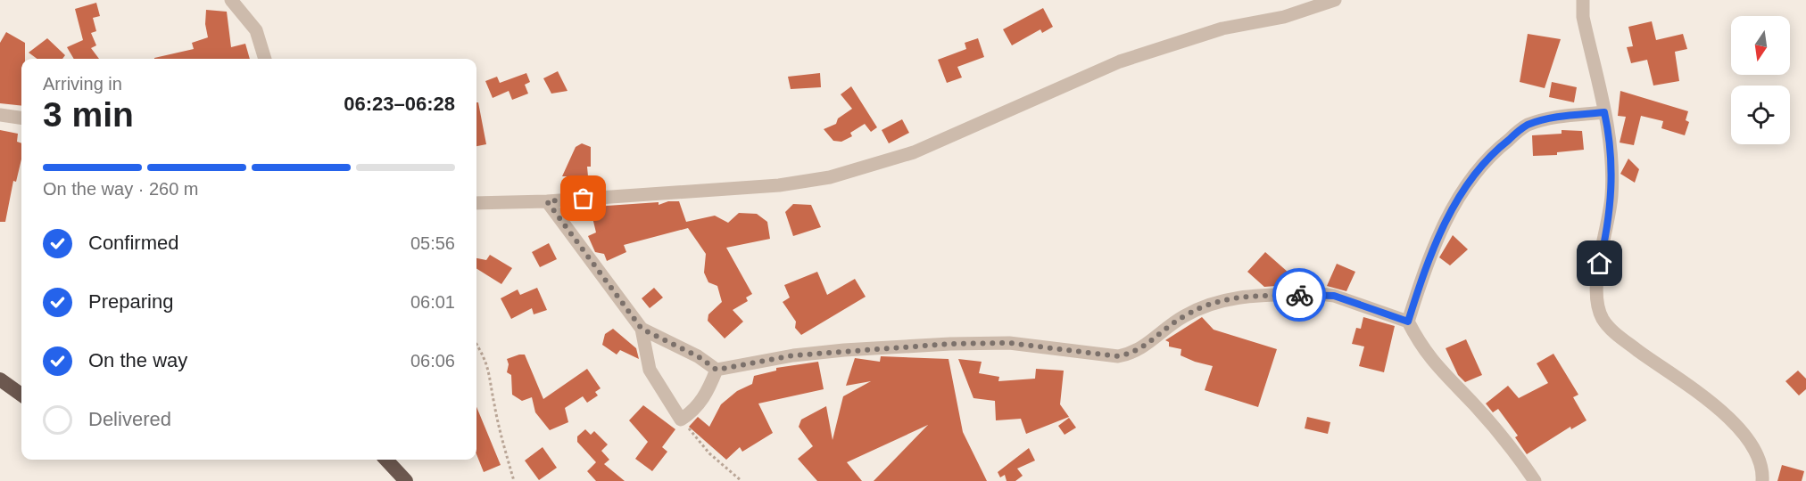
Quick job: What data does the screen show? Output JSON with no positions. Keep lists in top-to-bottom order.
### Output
{
  "north": "bottom",
  "page": {
    "heading": ["3 min", "Arriving in", "06:23–06:28"],
    "bar": "On the way · 260 m",
    "list": [
      ["Confirmed", "05:56"],
      ["Preparing", "06:01"],
      ["On the way", "06:06"],
      "Delivered"
    ]
  }
}
